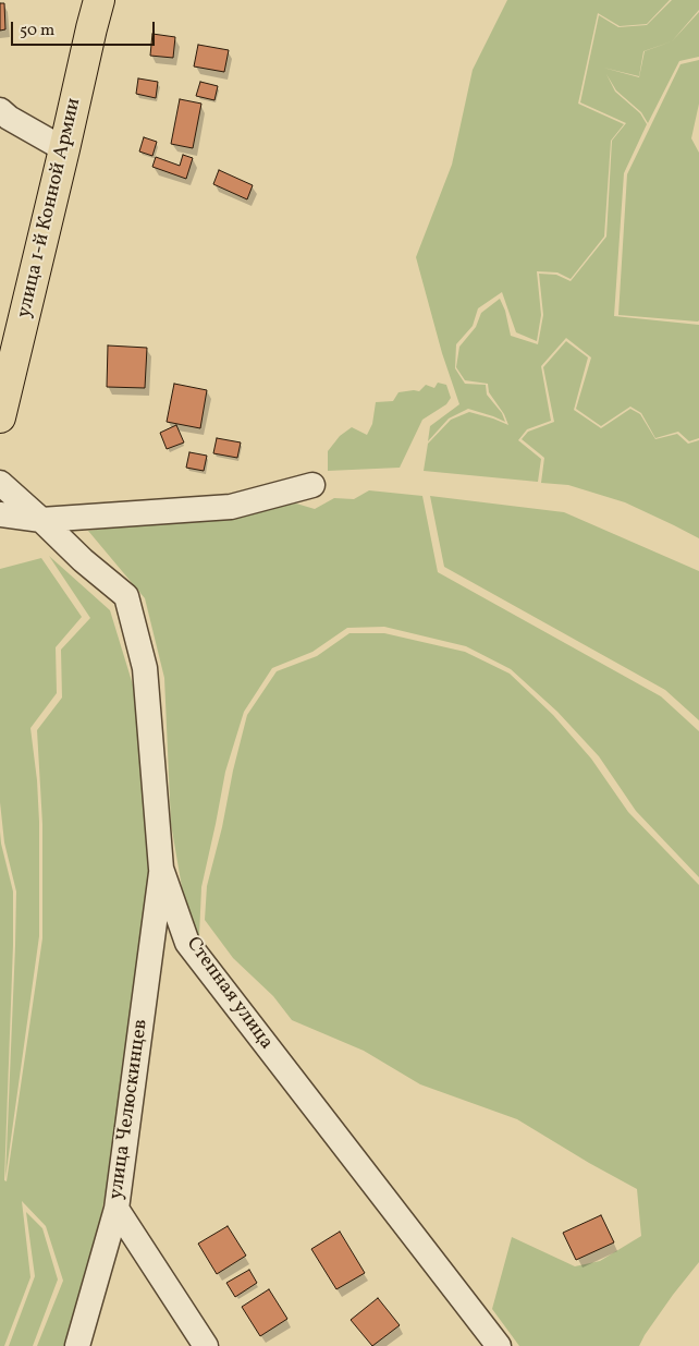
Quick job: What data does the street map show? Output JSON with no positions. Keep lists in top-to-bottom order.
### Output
{
  "streets": {
    "main road": ["улица 1-й Конной Армии"],
    "street": ["Степная улица", "улица Челюскинцев"]
  },
  "crossings": [
    ["Степная улица", "улица Челюскинцев"]
  ],
  "scale_bar": "50 m"
}
